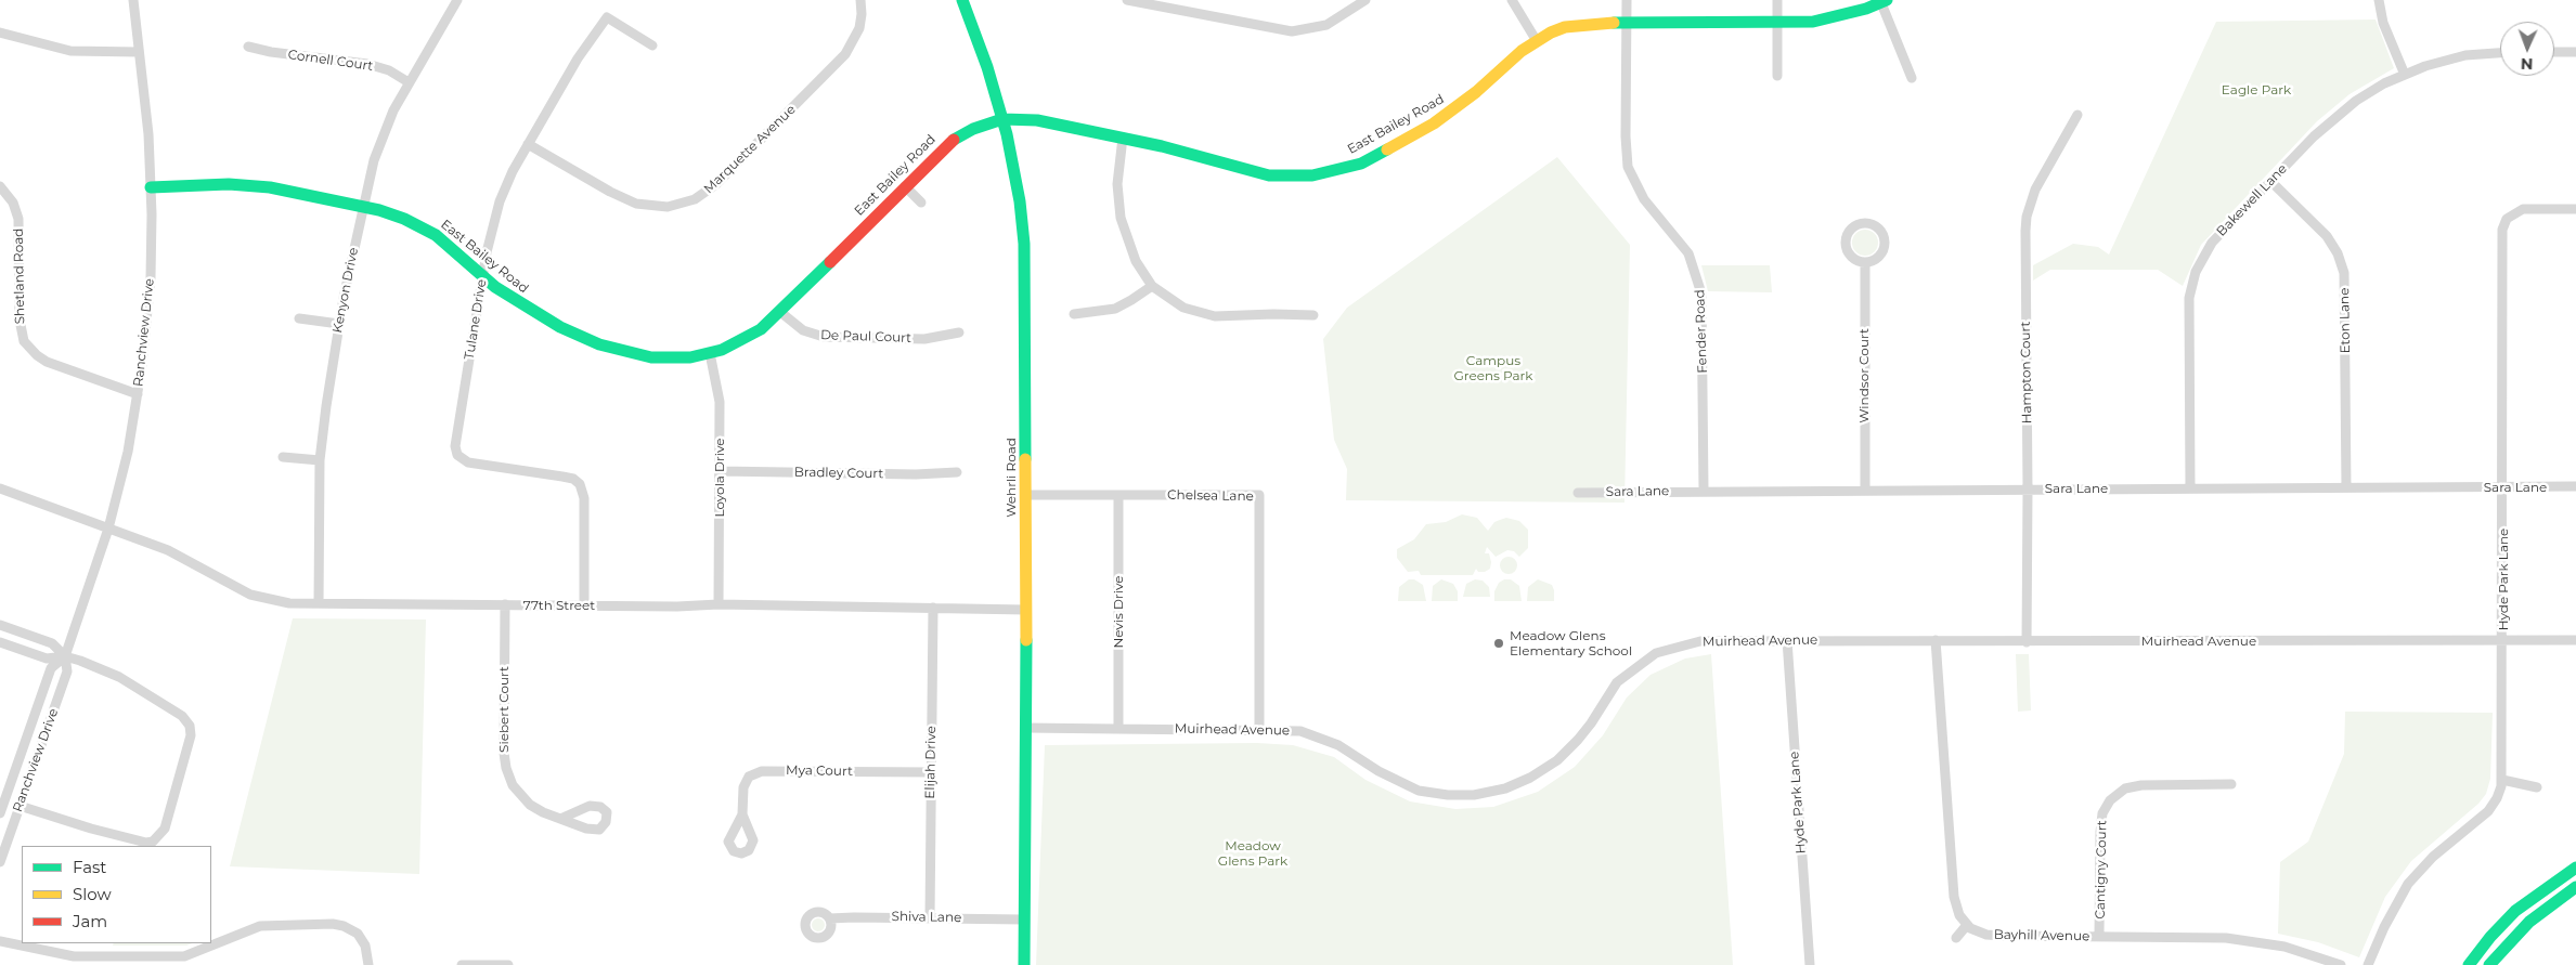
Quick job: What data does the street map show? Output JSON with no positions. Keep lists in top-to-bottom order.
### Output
{
  "streets": {
    "street": [
      "Cornell Court",
      "East Bailey Road",
      "Marquette Avenue",
      "Bakewell Lane",
      "Shetland Road",
      "Kenyon Drive",
      "Tulane Drive",
      "Eton Lane",
      "Fender Road",
      "Ranchview Drive",
      "De Paul Court",
      "Hampton Court",
      "Windsor Court",
      "Bradley Court",
      "Loyola Drive",
      "Wehrli Road",
      "Sara Lane",
      "Chelsea Lane",
      "Hyde Park Lane",
      "77th Street",
      "Nevis Drive",
      "Muirhead Avenue",
      "Siebert Court",
      "Elijah Drive",
      "Mya Court",
      "Cantigny Court",
      "Shiva Lane",
      "Bayhill Avenue"
    ]
  },
  "crossings": [
    ["Cornell Court", "Kenyon Drive"],
    ["East Bailey Road", "Kenyon Drive"],
    ["East Bailey Road", "Tulane Drive"],
    ["East Bailey Road", "Fender Road"],
    ["East Bailey Road", "Ranchview Drive"],
    ["East Bailey Road", "De Paul Court"],
    ["East Bailey Road", "Loyola Drive"],
    ["East Bailey Road", "Wehrli Road"],
    ["Marquette Avenue", "Tulane Drive"],
    ["Bakewell Lane", "Eton Lane"],
    ["Bakewell Lane", "Sara Lane"],
    ["Shetland Road", "Ranchview Drive"],
    ["Kenyon Drive", "77th Street"],
    ["Tulane Drive", "77th Street"],
    ["Eton Lane", "Sara Lane"],
    ["Fender Road", "Sara Lane"],
    ["Ranchview Drive", "77th Street"],
    ["Hampton Court", "Sara Lane"],
    ["Hampton Court", "Muirhead Avenue"],
    ["Windsor Court", "Sara Lane"],
    ["Bradley Court", "Loyola Drive"],
    ["Loyola Drive", "77th Street"],
    ["Wehrli Road", "Chelsea Lane"],
    ["Wehrli Road", "77th Street"],
    ["Wehrli Road", "Muirhead Avenue"],
    ["Wehrli Road", "Shiva Lane"],
    ["Sara Lane", "Hyde Park Lane"],
    ["Chelsea Lane", "Nevis Drive"],
    ["Chelsea Lane", "Muirhead Avenue"],
    ["Hyde Park Lane", "Muirhead Avenue"],
    ["77th Street", "Siebert Court"],
    ["77th Street", "Elijah Drive"],
    ["Nevis Drive", "Muirhead Avenue"],
    ["Elijah Drive", "Mya Court"],
    ["Elijah Drive", "Shiva Lane"],
    ["Cantigny Court", "Bayhill Avenue"]
  ],
  "parks": ["Eagle Park", "Campus Greens Park", "Meadow Glens Park"],
  "places": ["Meadow Glens Elementary School"],
  "legend": ["Fast", "Slow", "Jam"],
  "north": "bottom"
}
